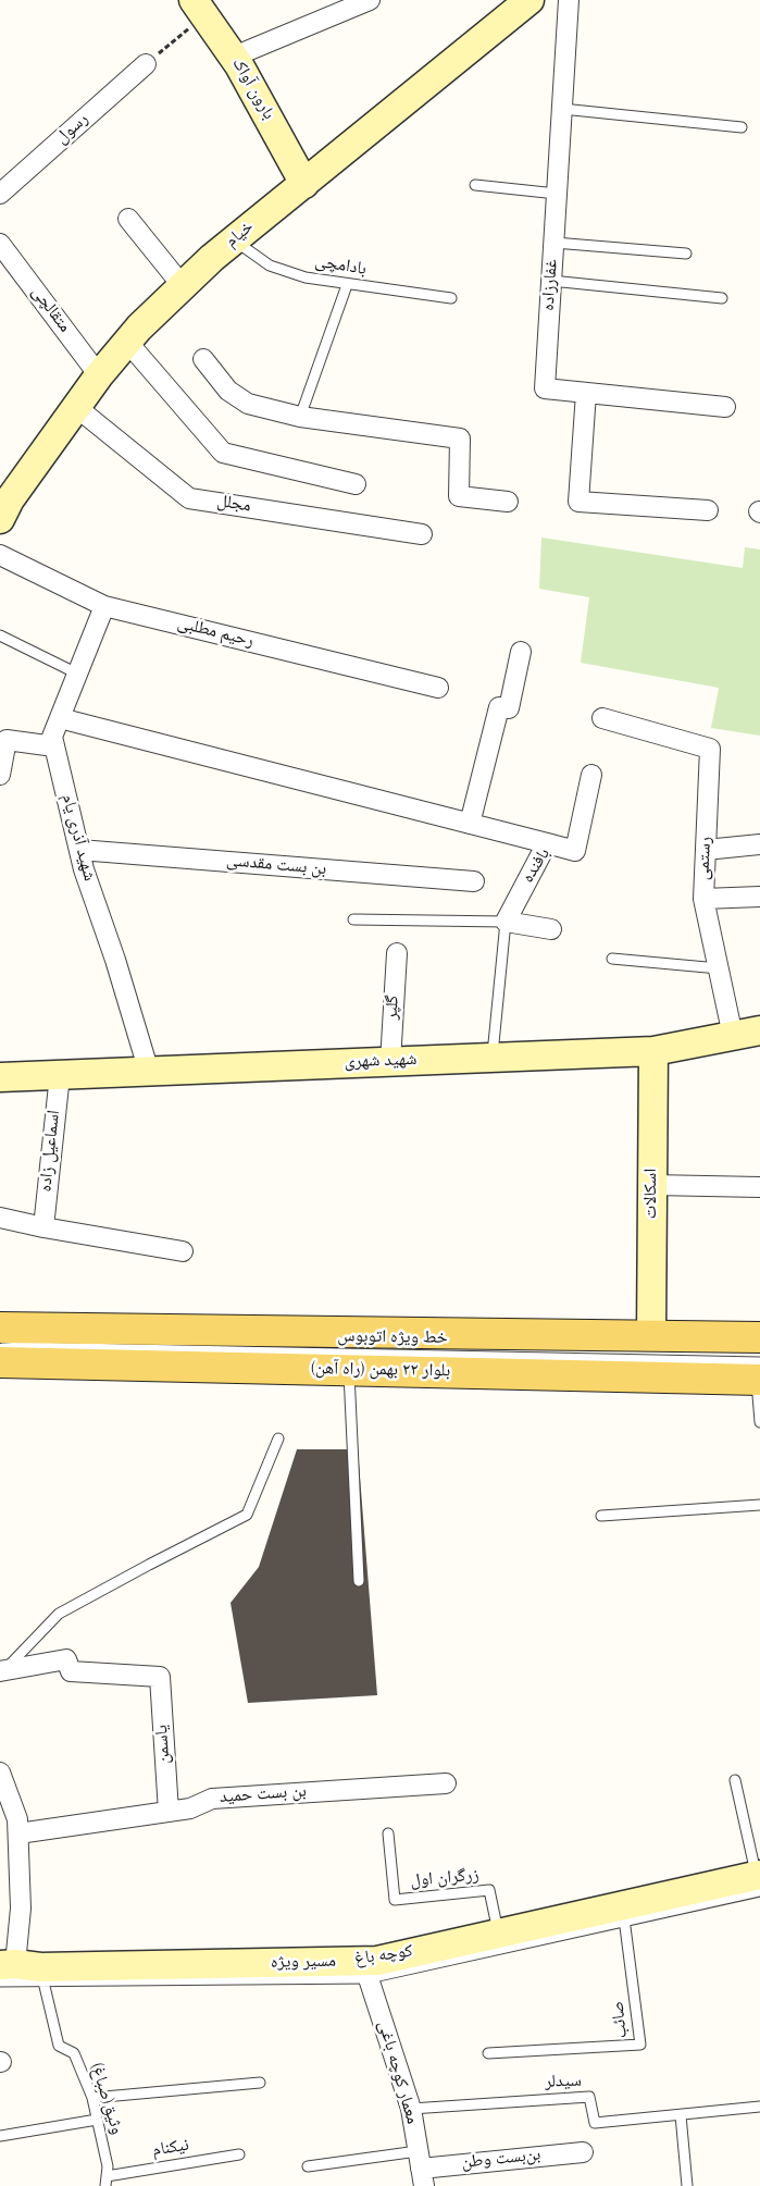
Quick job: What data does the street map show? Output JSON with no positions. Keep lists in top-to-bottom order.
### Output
{
  "streets": {
    "main road": [
      "بارون آواک",
      "خیام",
      "شهید شهری",
      "اسکالات",
      "بلوار ۲۲ بهمن (راه آهن)",
      "کوچه باغ"
    ],
    "street": [
      "رسول",
      "غفارزاده",
      "متقالچی",
      "مجلل",
      "رحیم مطلبی",
      "شهید آذری یام",
      "رستمی",
      "بن بست مقدسی",
      "بافنده",
      "گلپر",
      "اسماعیل زاده",
      "یاسمن",
      "بن بست حمید",
      "معمار کوچه باغی",
      "بن‌بست وطن"
    ],
    "lane": [
      "بادامچی",
      "خط ویژه اتوبوس",
      "زرگران اول",
      "صائب",
      "سیدلر",
      "وثیق(صباغ)",
      "نیکنام"
    ]
  },
  "crossings": [
    ["بارون آواک", "خیام"],
    ["خیام", "بادامچی"],
    ["خیام", "متقالچی"],
    ["خیام", "مجلل"],
    ["رحیم مطلبی", "شهید آذری یام"],
    ["شهید آذری یام", "بن بست مقدسی"],
    ["شهید آذری یام", "شهید شهری"],
    ["رستمی", "شهید شهری"],
    ["بافنده", "شهید شهری"],
    ["گلپر", "شهید شهری"],
    ["شهید شهری", "اسماعیل زاده"],
    ["شهید شهری", "اسکالات"],
    ["خط ویژه اتوبوس", "بلوار ۲۲ بهمن (راه آهن)"],
    ["یاسمن", "بن بست حمید"],
    ["زرگران اول", "کوچه باغ"],
    ["کوچه باغ", "صائب"],
    ["کوچه باغ", "معمار کوچه باغی"],
    ["کوچه باغ", "وثیق(صباغ)"],
    ["معمار کوچه باغی", "سیدلر"],
    ["معمار کوچه باغی", "بن‌بست وطن"],
    ["وثیق(صباغ)", "نیکنام"]
  ]
}
